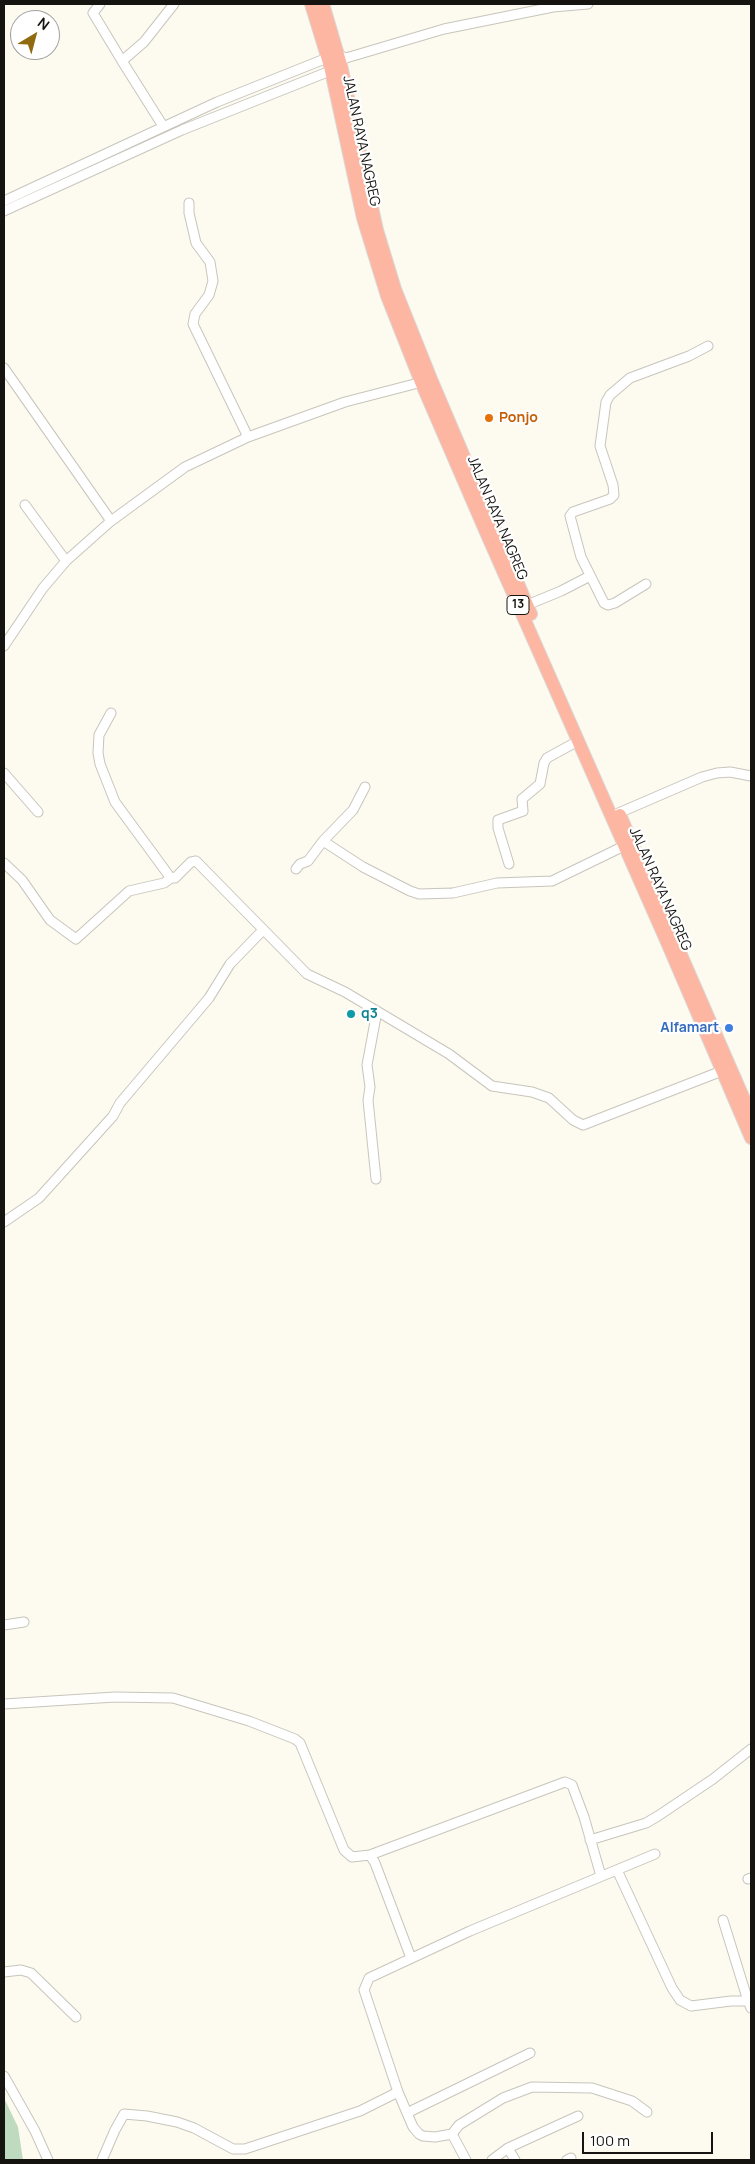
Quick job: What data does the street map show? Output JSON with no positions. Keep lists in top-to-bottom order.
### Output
{
  "streets": {
    "highway": ["JALAN RAYA NAGREG", "13"]
  },
  "places": ["Ponjo", "q3", "Alfamart"],
  "scale_bar": "100 m",
  "north": "top right"
}
